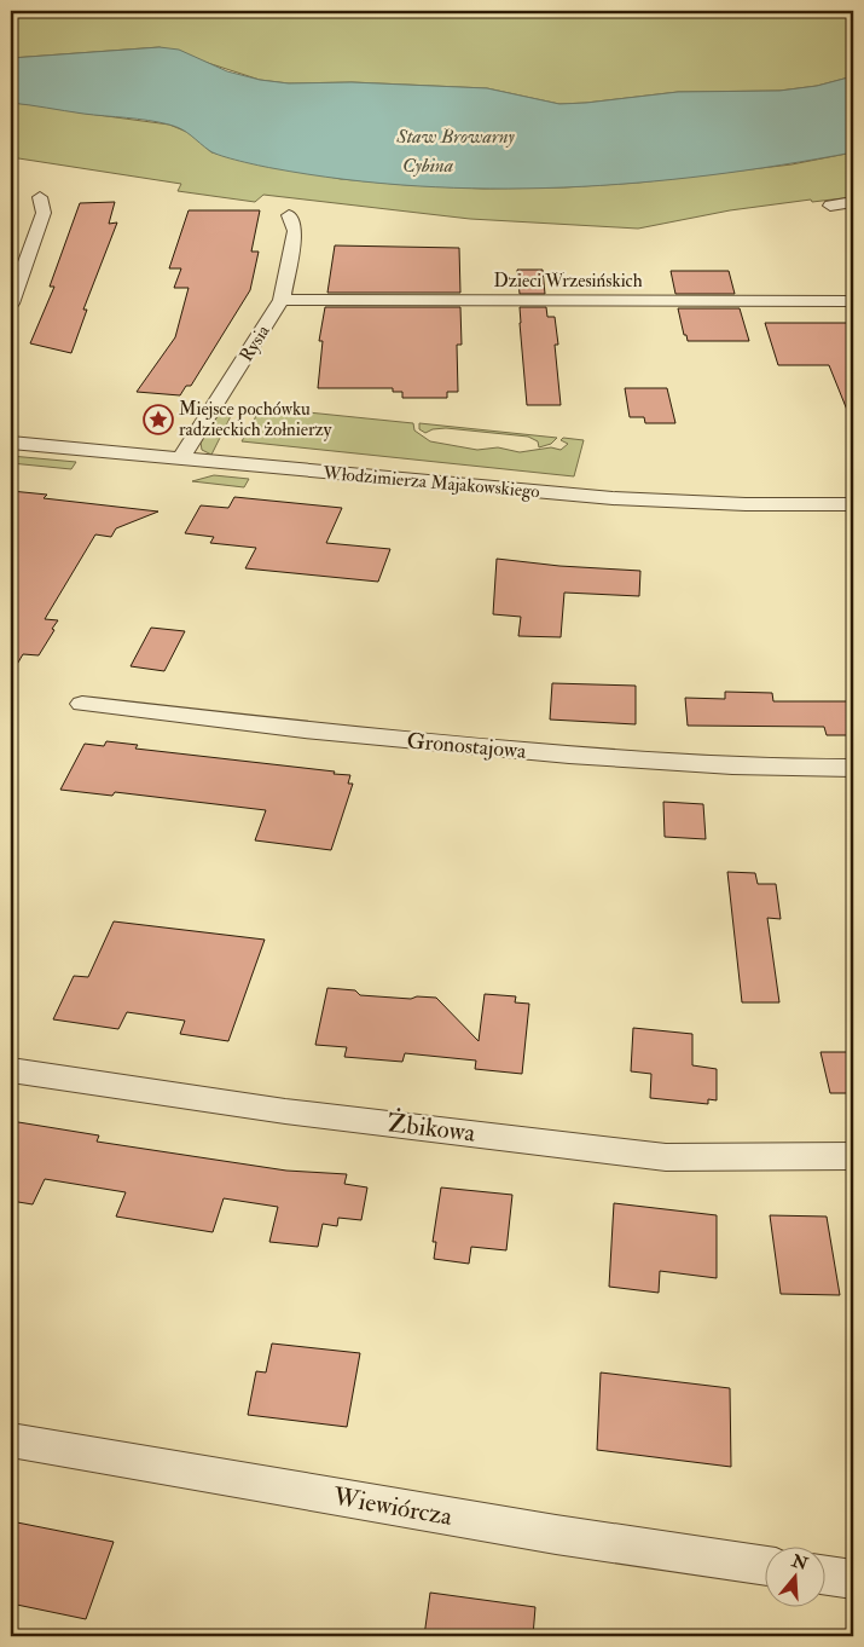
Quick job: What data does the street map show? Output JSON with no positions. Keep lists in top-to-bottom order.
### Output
{
  "streets": {
    "street": [
      "Dzieci Wrzesińskich",
      "Rysia",
      "Włodzimierza Majakowskiego",
      "Gronostajowa",
      "Żbikowa",
      "Wiewiórcza"
    ]
  },
  "crossings": [
    ["Dzieci Wrzesińskich", "Rysia"],
    ["Rysia", "Włodzimierza Majakowskiego"]
  ],
  "water": ["Staw Browarny", "Cybina"],
  "places": {
    "place": ["Miejsce pochówku radzieckich żołnierzy"]
  },
  "north": "top"
}
